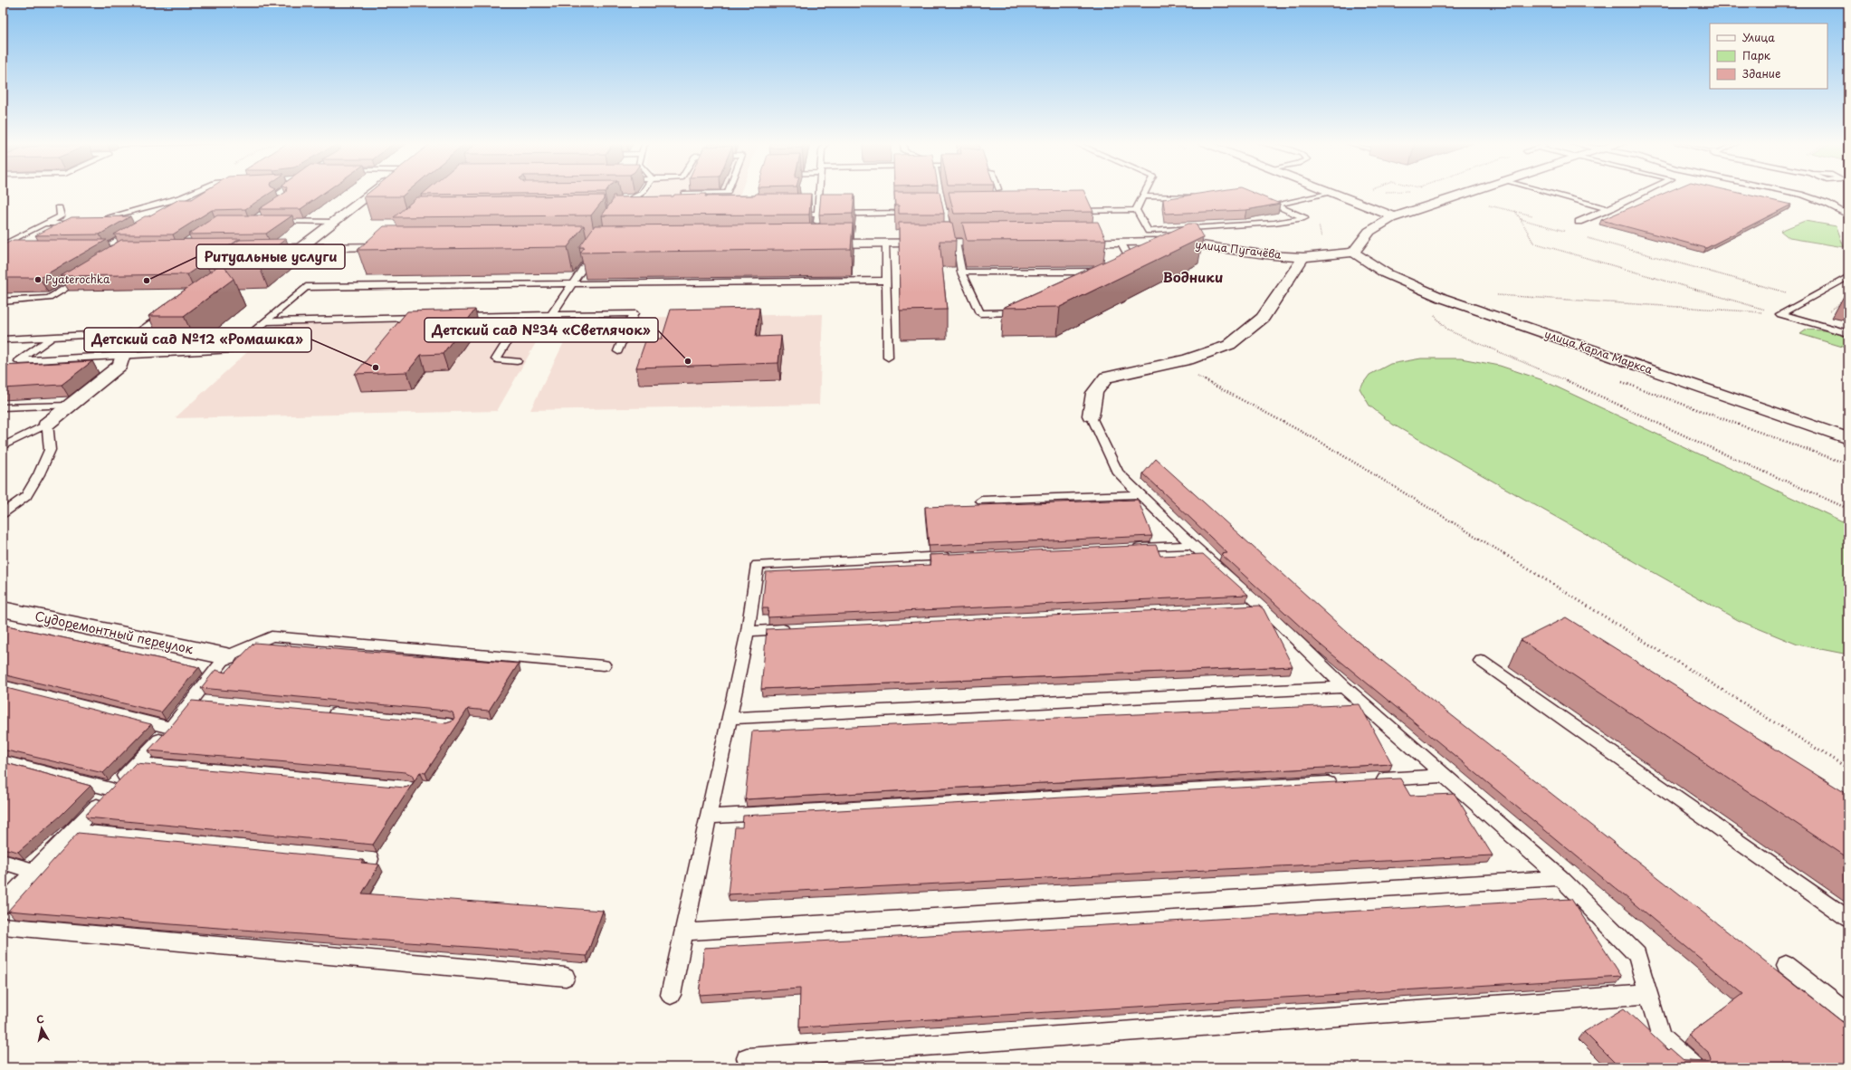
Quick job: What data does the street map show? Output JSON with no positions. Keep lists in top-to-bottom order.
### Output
{
  "streets": {
    "street": ["улица Пугачёва", "улица Карла Маркса", "Судоремонтный переулок"]
  },
  "crossings": [
    ["улица Пугачёва", "улица Карла Маркса"]
  ],
  "districts": ["Водники"],
  "places": [
    "Pyaterochka",
    "Ритуальные услуги",
    "Детский сад №34 «Светлячок»",
    "Детский сад №12 «Ромашка»"
  ],
  "legend": ["Улица", "Парк", "Здание"],
  "north": "top"
}
